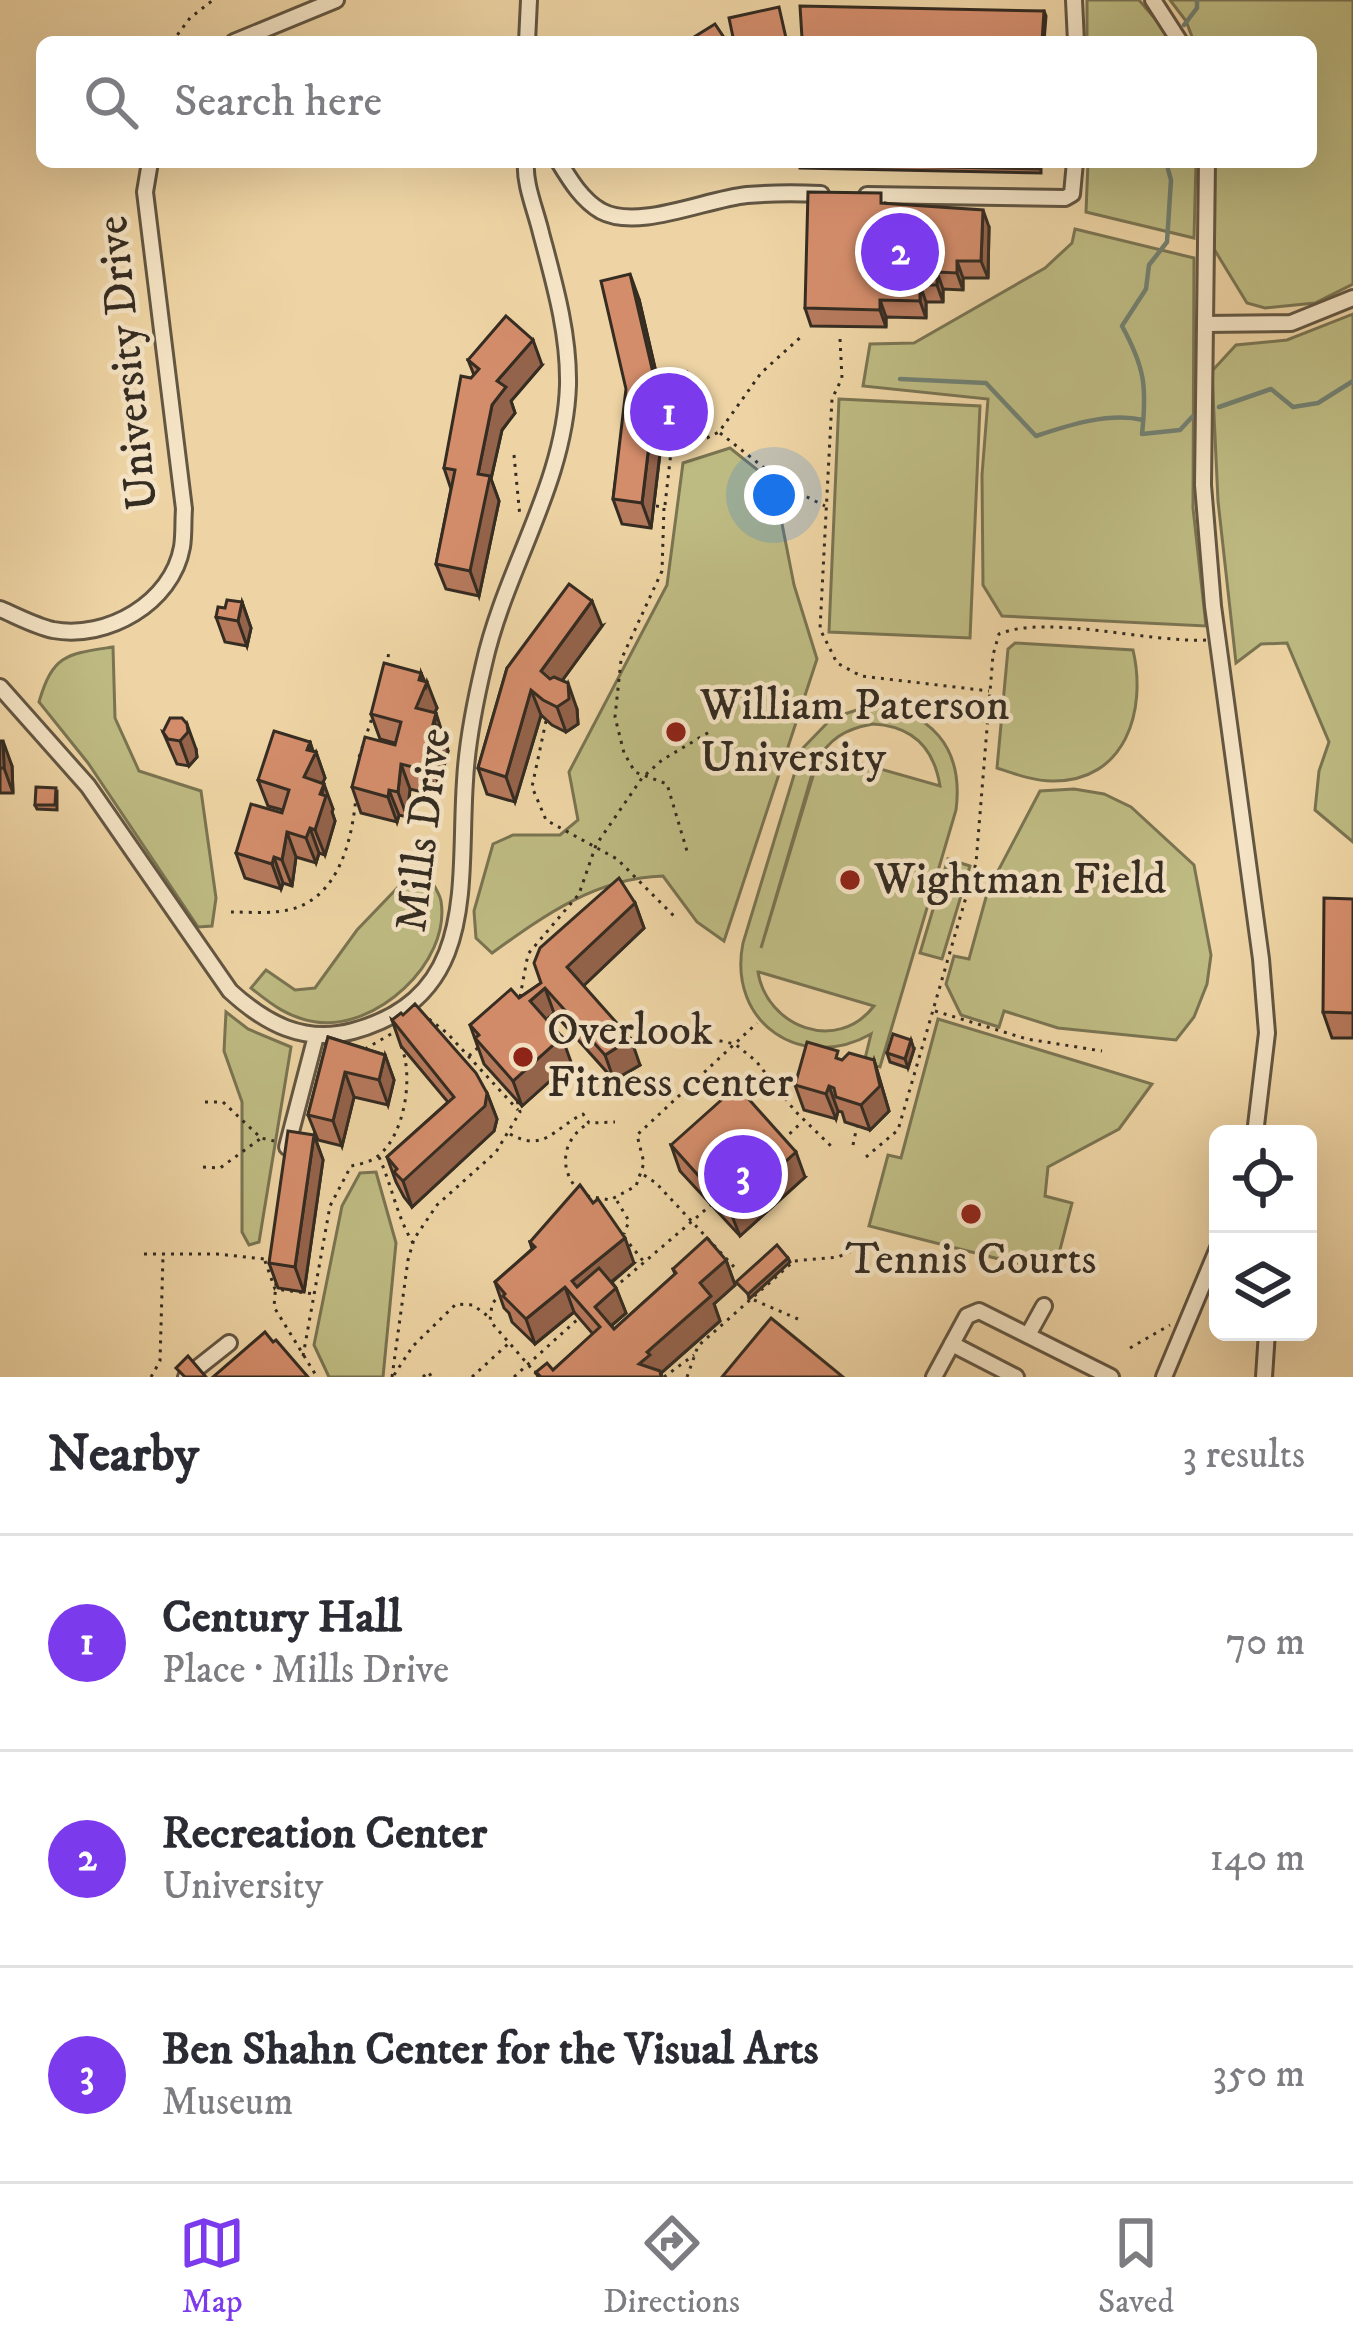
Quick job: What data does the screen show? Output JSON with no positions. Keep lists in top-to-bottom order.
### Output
{
  "streets": {
    "street": ["University Drive", "Mills Drive"]
  },
  "places": [
    "William Paterson University",
    "Wightman Field",
    "Overlook Fitness center",
    "Tennis Courts"
  ],
  "page": {
    "search": "Search here",
    "pins": ["2", "1", "3"],
    "heading": ["Nearby", "3 results"],
    "list": [
      {
        "mark": "1",
        "name": "Century Hall",
        "note": "Place · Mills Drive",
        "value": "70 m"
      },
      {
        "mark": "2",
        "name": "Recreation Center",
        "note": "University",
        "value": "140 m"
      },
      {
        "mark": "3",
        "name": "Ben Shahn Center for the Visual Arts",
        "note": "Museum",
        "value": "350 m"
      }
    ],
    "nav": ["Map", "Directions", "Saved"]
  }
}
